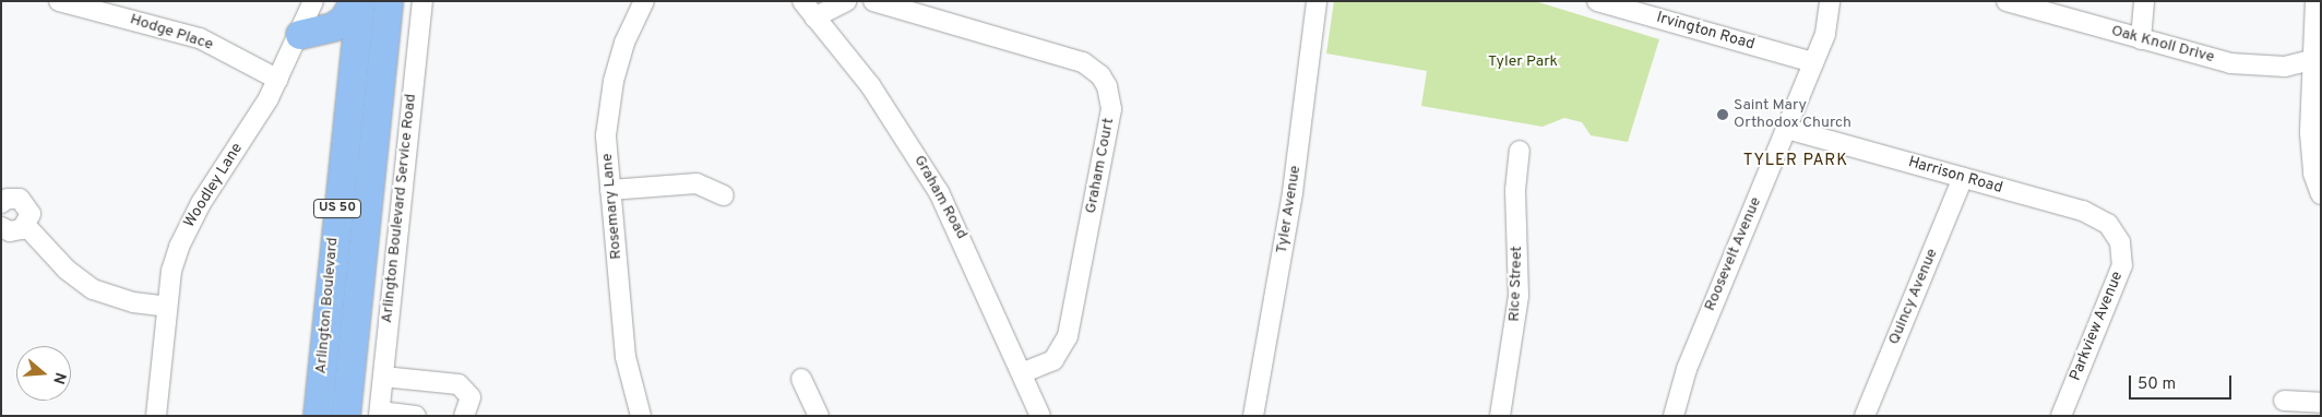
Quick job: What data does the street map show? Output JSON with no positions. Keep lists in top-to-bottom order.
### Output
{
  "streets": {
    "highway": ["US 50", "Arlington Boulevard"],
    "street": [
      "Irvington Road",
      "Hodge Place",
      "Oak Knoll Drive",
      "Graham Court",
      "Harrison Road",
      "Woodley Lane",
      "Graham Road",
      "Rosemary Lane",
      "Arlington Boulevard Service Road",
      "Tyler Avenue",
      "Roosevelt Avenue",
      "Rice Street",
      "Quincy Avenue",
      "Parkview Avenue"
    ]
  },
  "crossings": [
    ["Irvington Road", "Roosevelt Avenue"],
    ["Hodge Place", "Woodley Lane"],
    ["Graham Court", "Graham Road"],
    ["Harrison Road", "Roosevelt Avenue"],
    ["Harrison Road", "Quincy Avenue"],
    ["Harrison Road", "Parkview Avenue"]
  ],
  "districts": ["TYLER PARK"],
  "parks": ["Tyler Park"],
  "places": ["Saint Mary Orthodox Church"],
  "scale_bar": "50 m",
  "north": "right"
}
